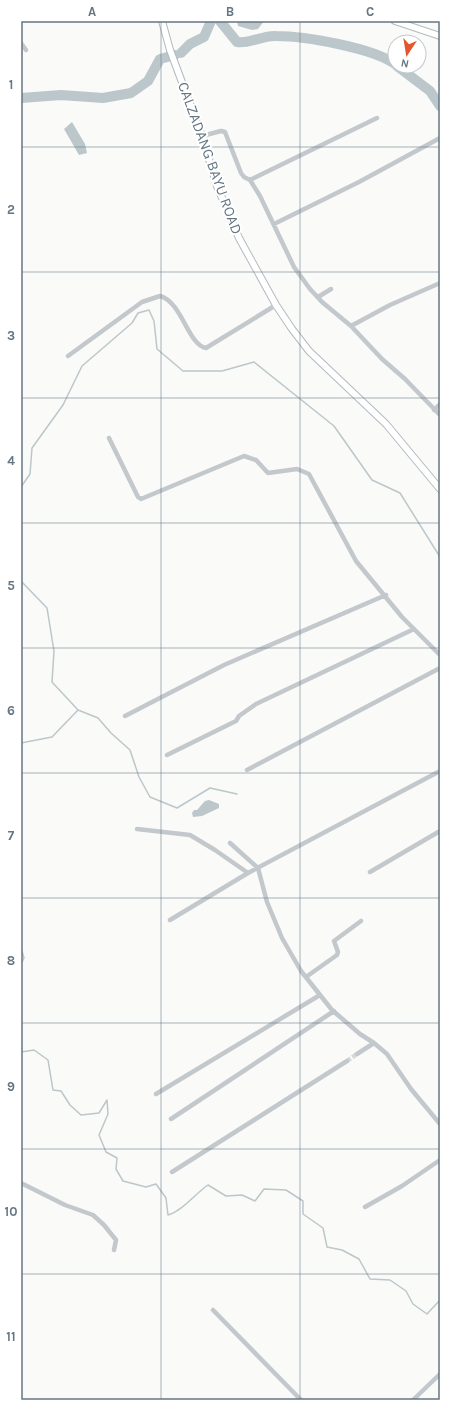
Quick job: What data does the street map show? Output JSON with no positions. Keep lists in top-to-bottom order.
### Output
{
  "streets": {
    "street": ["CALZADANG BAYU ROAD"]
  },
  "north": "bottom",
  "grid": {
    "columns": ["A", "B", "C"],
    "rows": [
      "1",
      "2",
      "3",
      "4",
      "5",
      "6",
      "7",
      "8",
      "9",
      "10",
      "11"
    ]
  }
}
